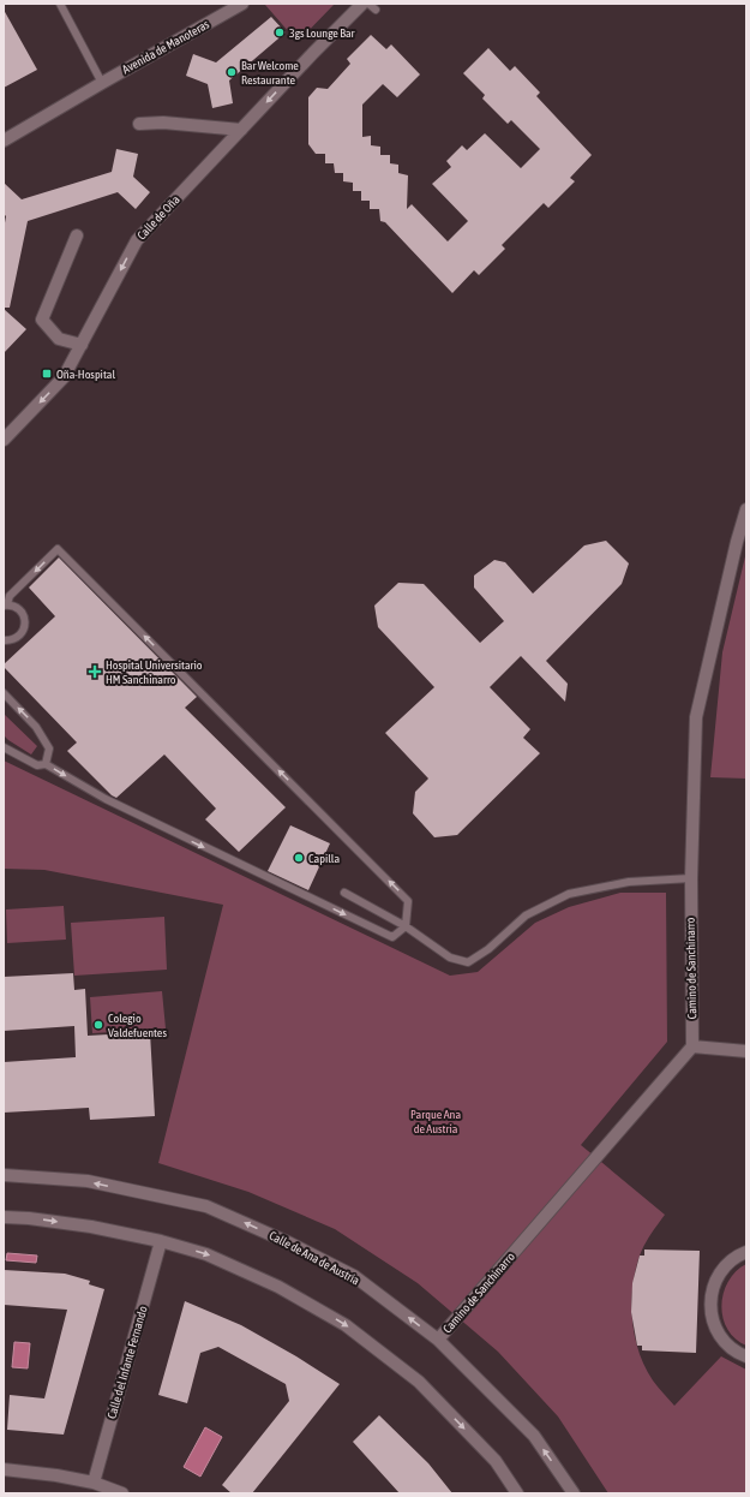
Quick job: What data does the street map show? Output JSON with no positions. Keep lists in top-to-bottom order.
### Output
{
  "streets": {
    "street": [
      "Avenida de Manoteras",
      "Calle de Oña",
      "Camino de Sanchinarro",
      "Calle de Ana de Austria",
      "Calle del Infante Fernando"
    ]
  },
  "crossings": [
    ["Camino de Sanchinarro", "Calle de Ana de Austria"]
  ],
  "one_way": ["Calle de Oña"],
  "parks": ["Parque Ana de Austria"],
  "places": {
    "other": [
      "3gs Lounge Bar",
      "Bar Welcome Restaurante",
      "Capilla",
      "Colegio Valdefuentes"
    ],
    "transit": ["Oña-Hospital"],
    "health": ["Hospital Universitario HM Sanchinarro"]
  }
}
